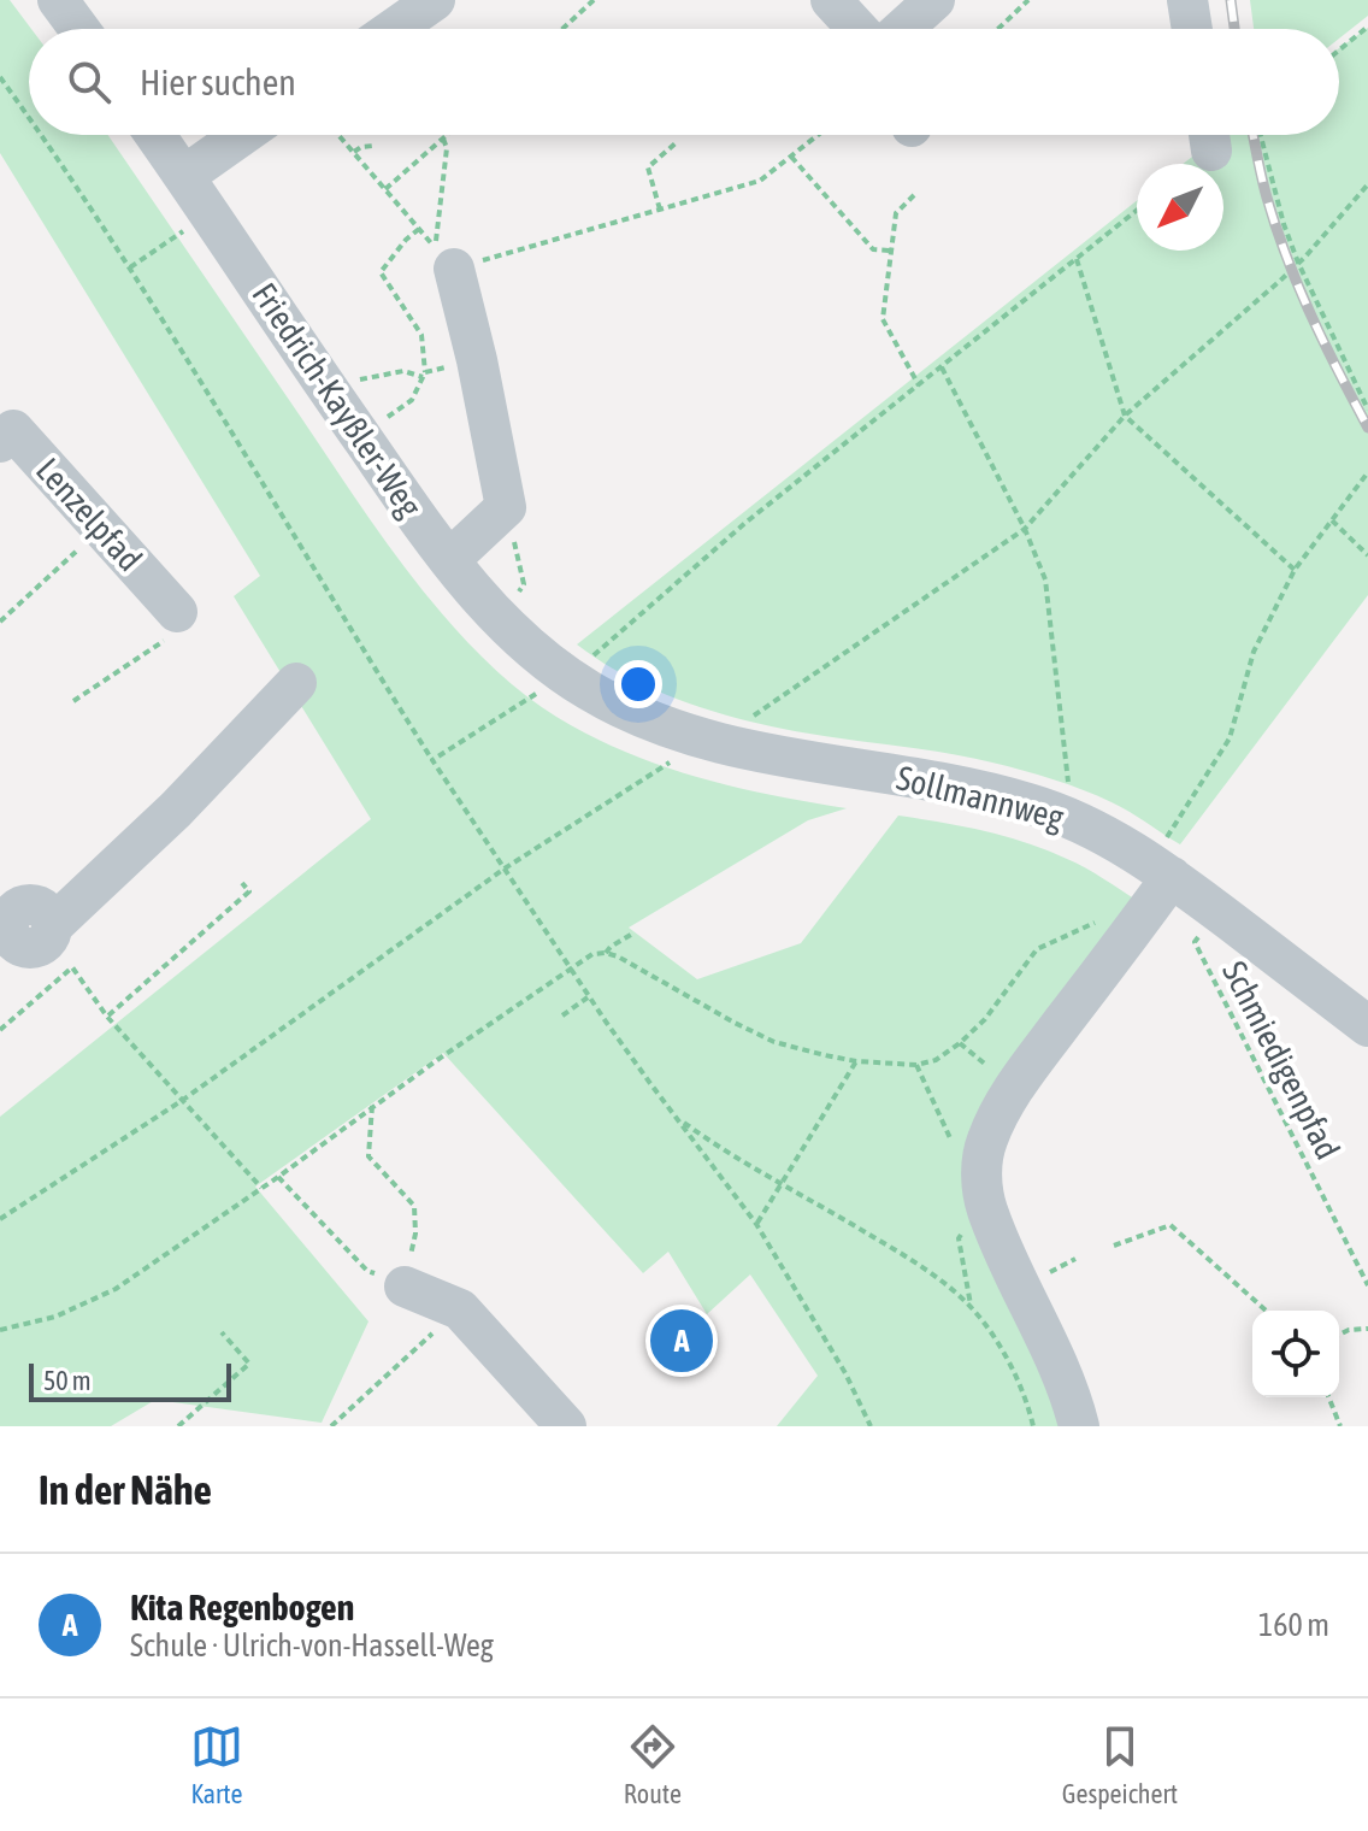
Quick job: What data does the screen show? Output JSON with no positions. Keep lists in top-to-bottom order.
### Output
{
  "streets": {
    "street": ["Friedrich-Kayßler-Weg", "Lenzelpfad", "Sollmannweg"],
    "path": ["Schmiedigenpfad"]
  },
  "crossings": [
    ["Friedrich-Kayßler-Weg", "Sollmannweg"],
    ["Sollmannweg", "Schmiedigenpfad"]
  ],
  "scale_bar": "50 m",
  "north": "bottom left",
  "page": {
    "search": "Hier suchen",
    "pins": "A",
    "scale": "50 m",
    "heading": "In der Nähe",
    "list": [
      {
        "mark": "A",
        "name": "Kita Regenbogen",
        "note": "Schule · Ulrich-von-Hassell-Weg",
        "value": "160 m"
      }
    ],
    "nav": ["Karte", "Route", "Gespeichert"]
  }
}
